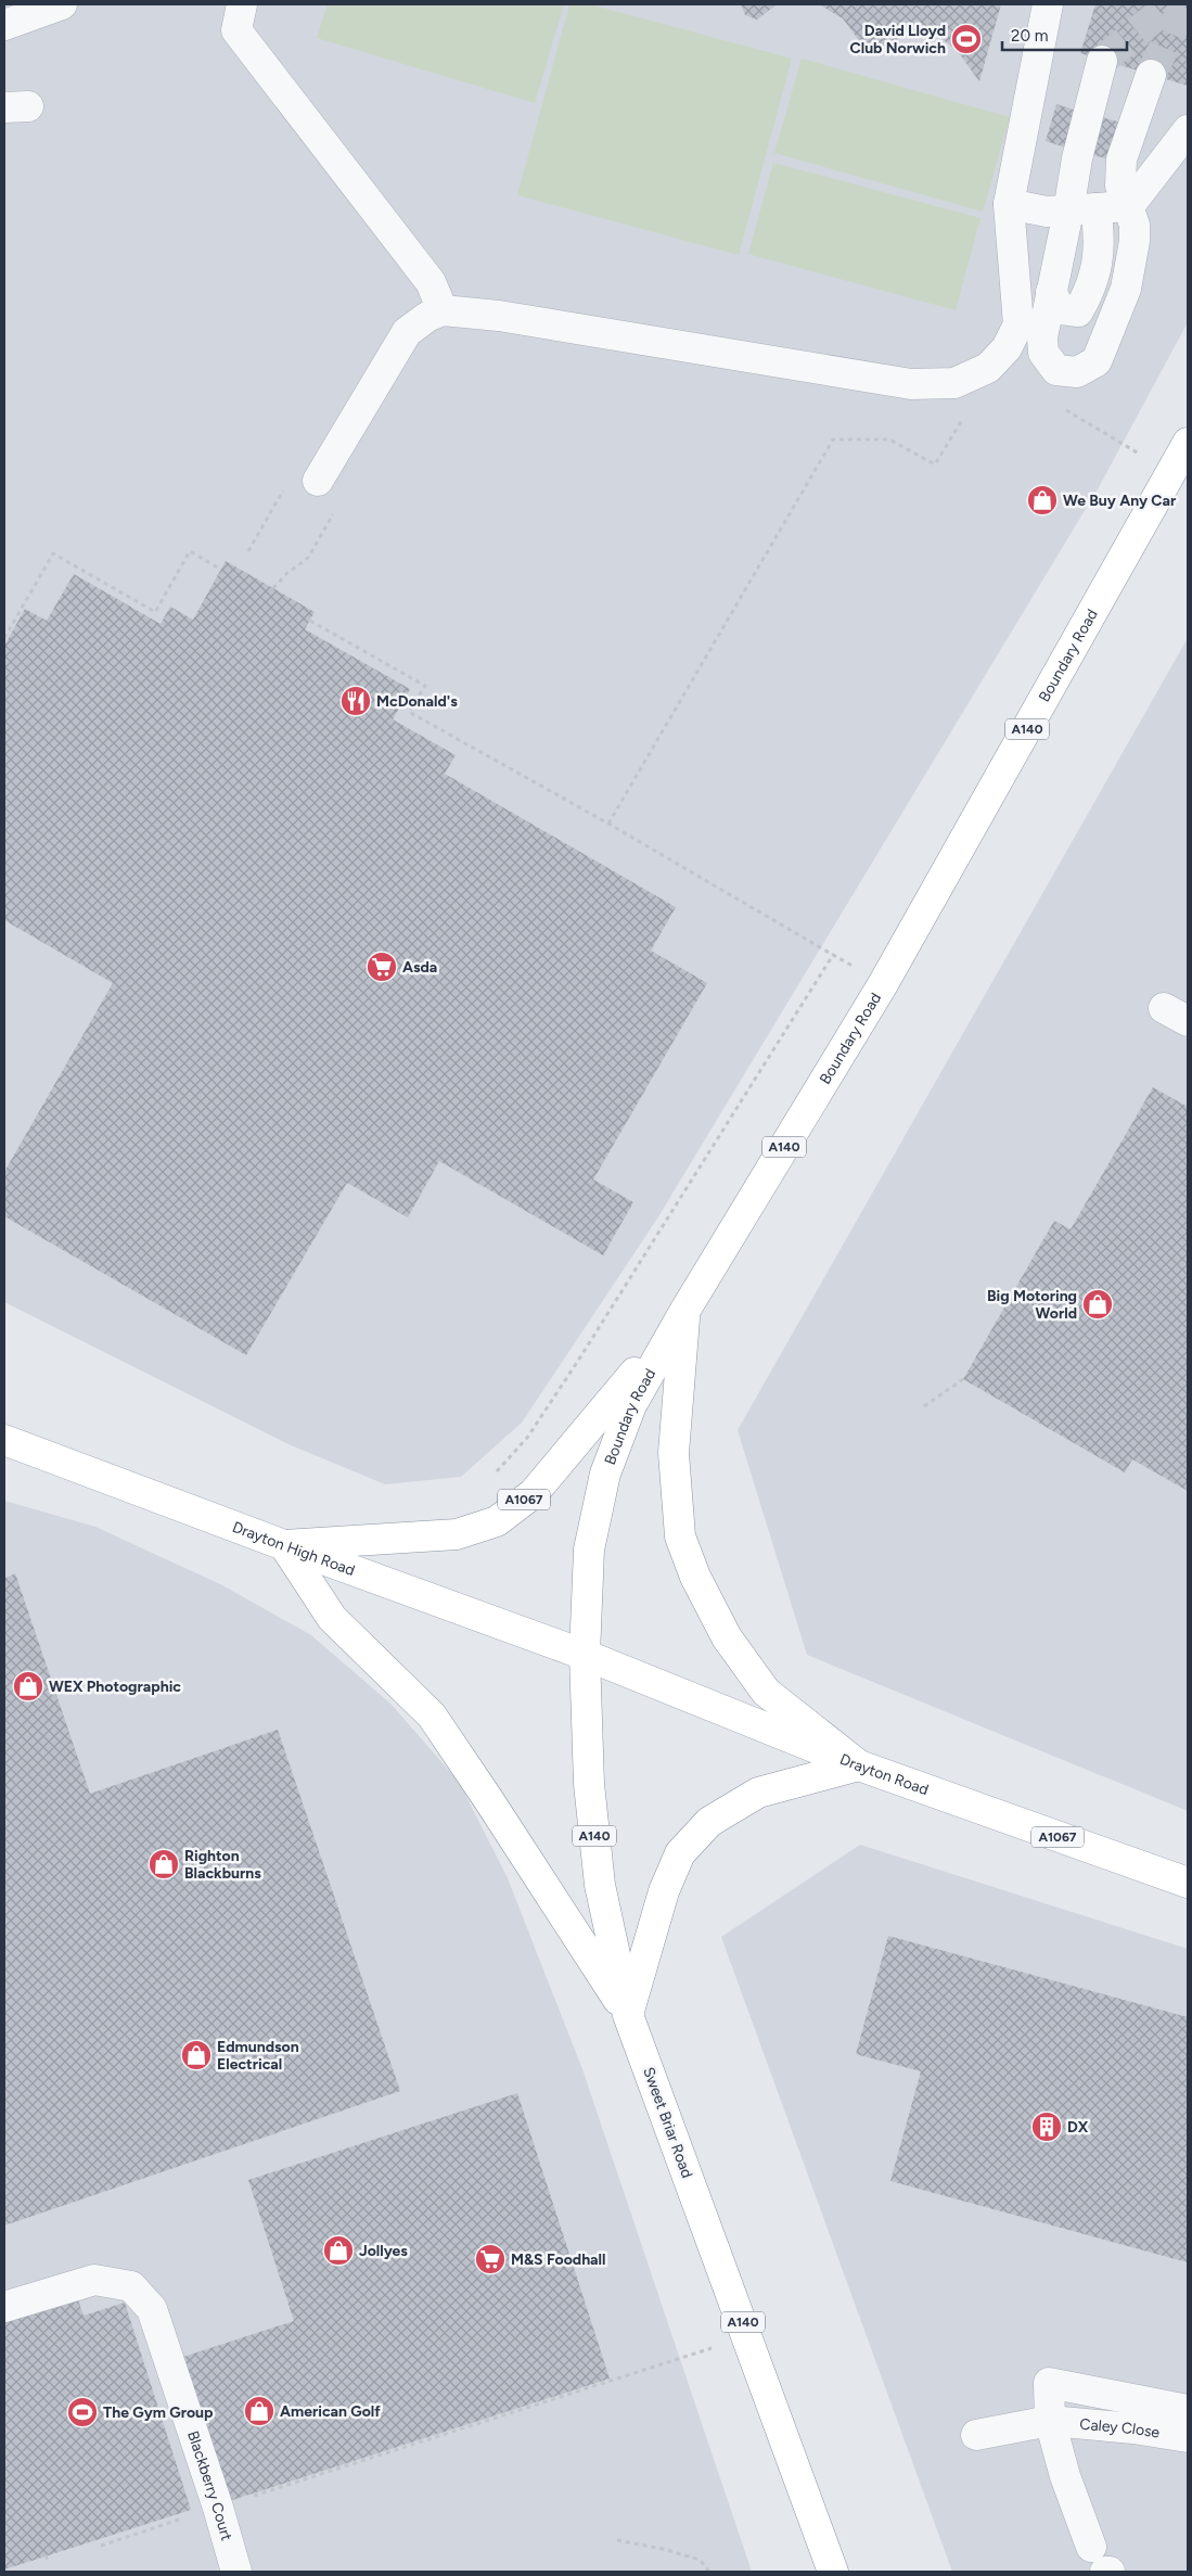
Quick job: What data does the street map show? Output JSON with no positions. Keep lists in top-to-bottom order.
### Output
{
  "streets": {
    "main road": [
      "Boundary Road",
      "A140",
      "A1067",
      "Drayton High Road",
      "Drayton Road",
      "Sweet Briar Road"
    ],
    "street": ["Caley Close", "Blackberry Court"]
  },
  "crossings": [
    ["Boundary Road", "A140"],
    ["Boundary Road", "A1067"],
    ["Boundary Road", "Drayton High Road"],
    ["Boundary Road", "Drayton Road"],
    ["Boundary Road", "Sweet Briar Road"],
    ["A140", "A1067"],
    ["A140", "Drayton High Road"],
    ["A140", "Drayton Road"],
    ["A140", "Sweet Briar Road"],
    ["A1067", "Drayton High Road"],
    ["Drayton High Road", "Drayton Road"],
    ["Drayton High Road", "Sweet Briar Road"],
    ["Drayton Road", "Sweet Briar Road"]
  ],
  "places": {
    "sports": ["David Lloyd Club Norwich", "The Gym Group"],
    "shop": [
      "We Buy Any Car",
      "Big Motoring World",
      "WEX Photographic",
      "Righton Blackburns",
      "Edmundson Electrical",
      "Jollyes",
      "American Golf"
    ],
    "restaurant": ["McDonald's"],
    "supermarket": ["Asda", "M&S Foodhall"],
    "building": ["DX"]
  },
  "scale_bar": "20 m"
}
